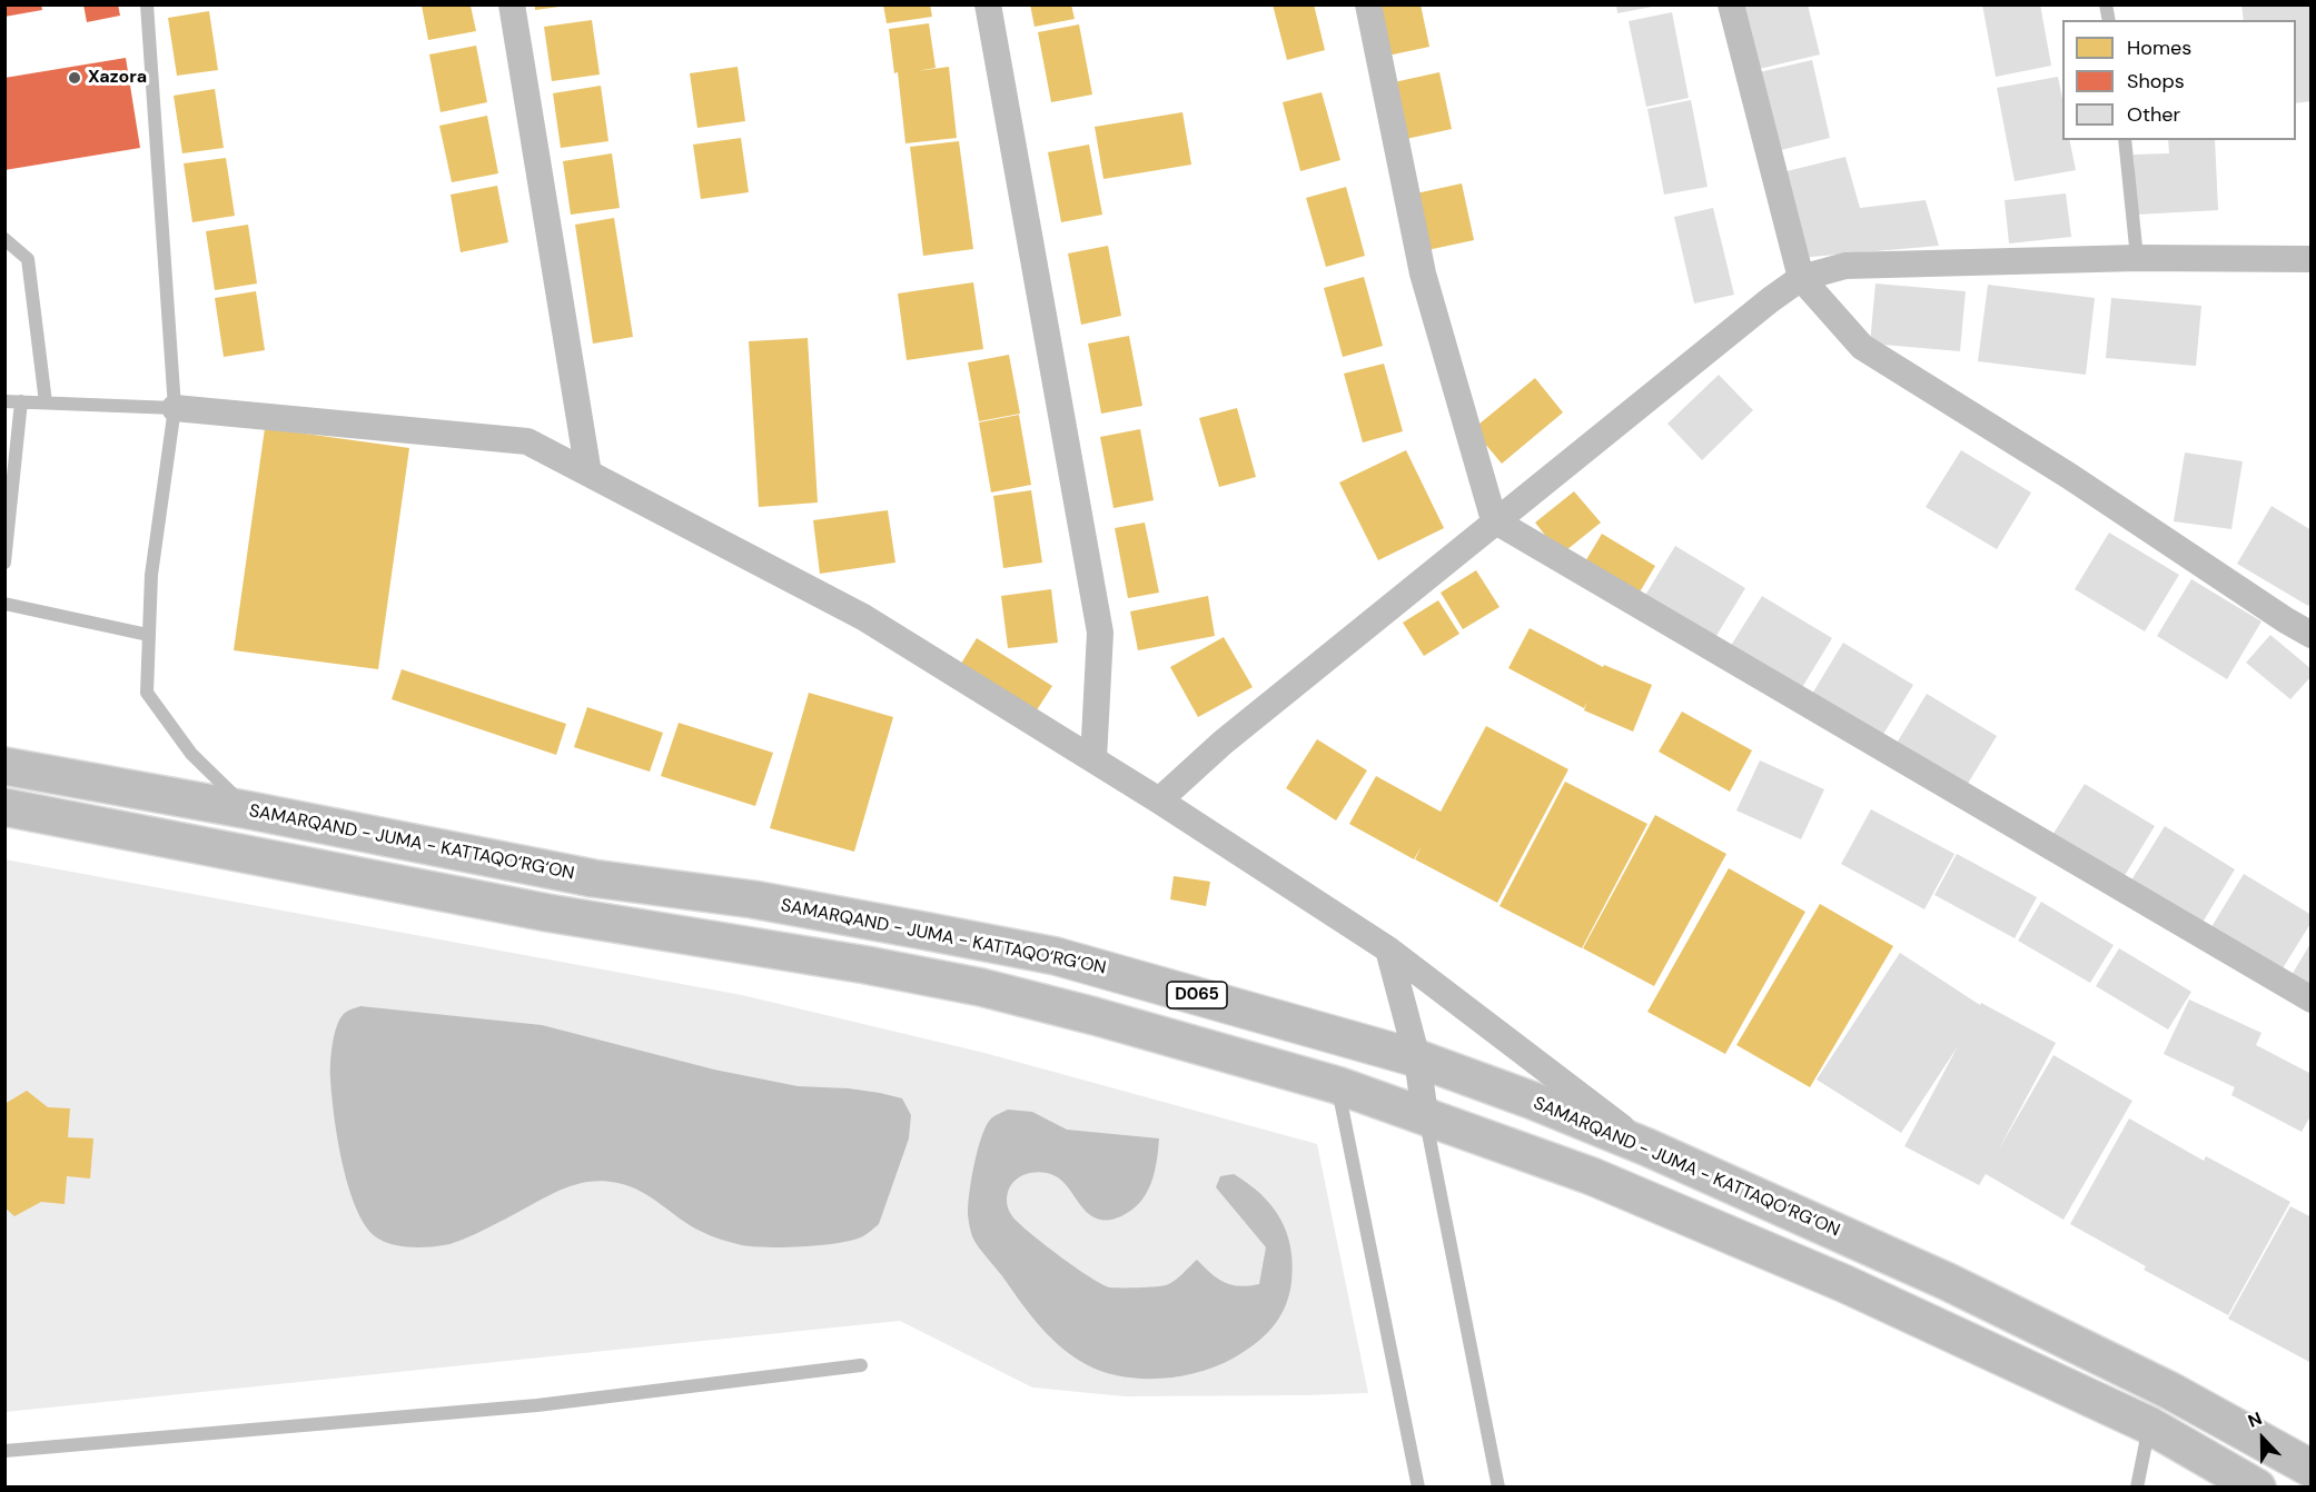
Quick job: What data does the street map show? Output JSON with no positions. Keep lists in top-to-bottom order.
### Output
{
  "streets": {
    "main road": ["SAMARQAND - JUMA - KATTAQO‘RG‘ON", "D065"]
  },
  "places": ["Xazora"],
  "legend": ["Homes", "Shops", "Other"],
  "north": "top"
}
